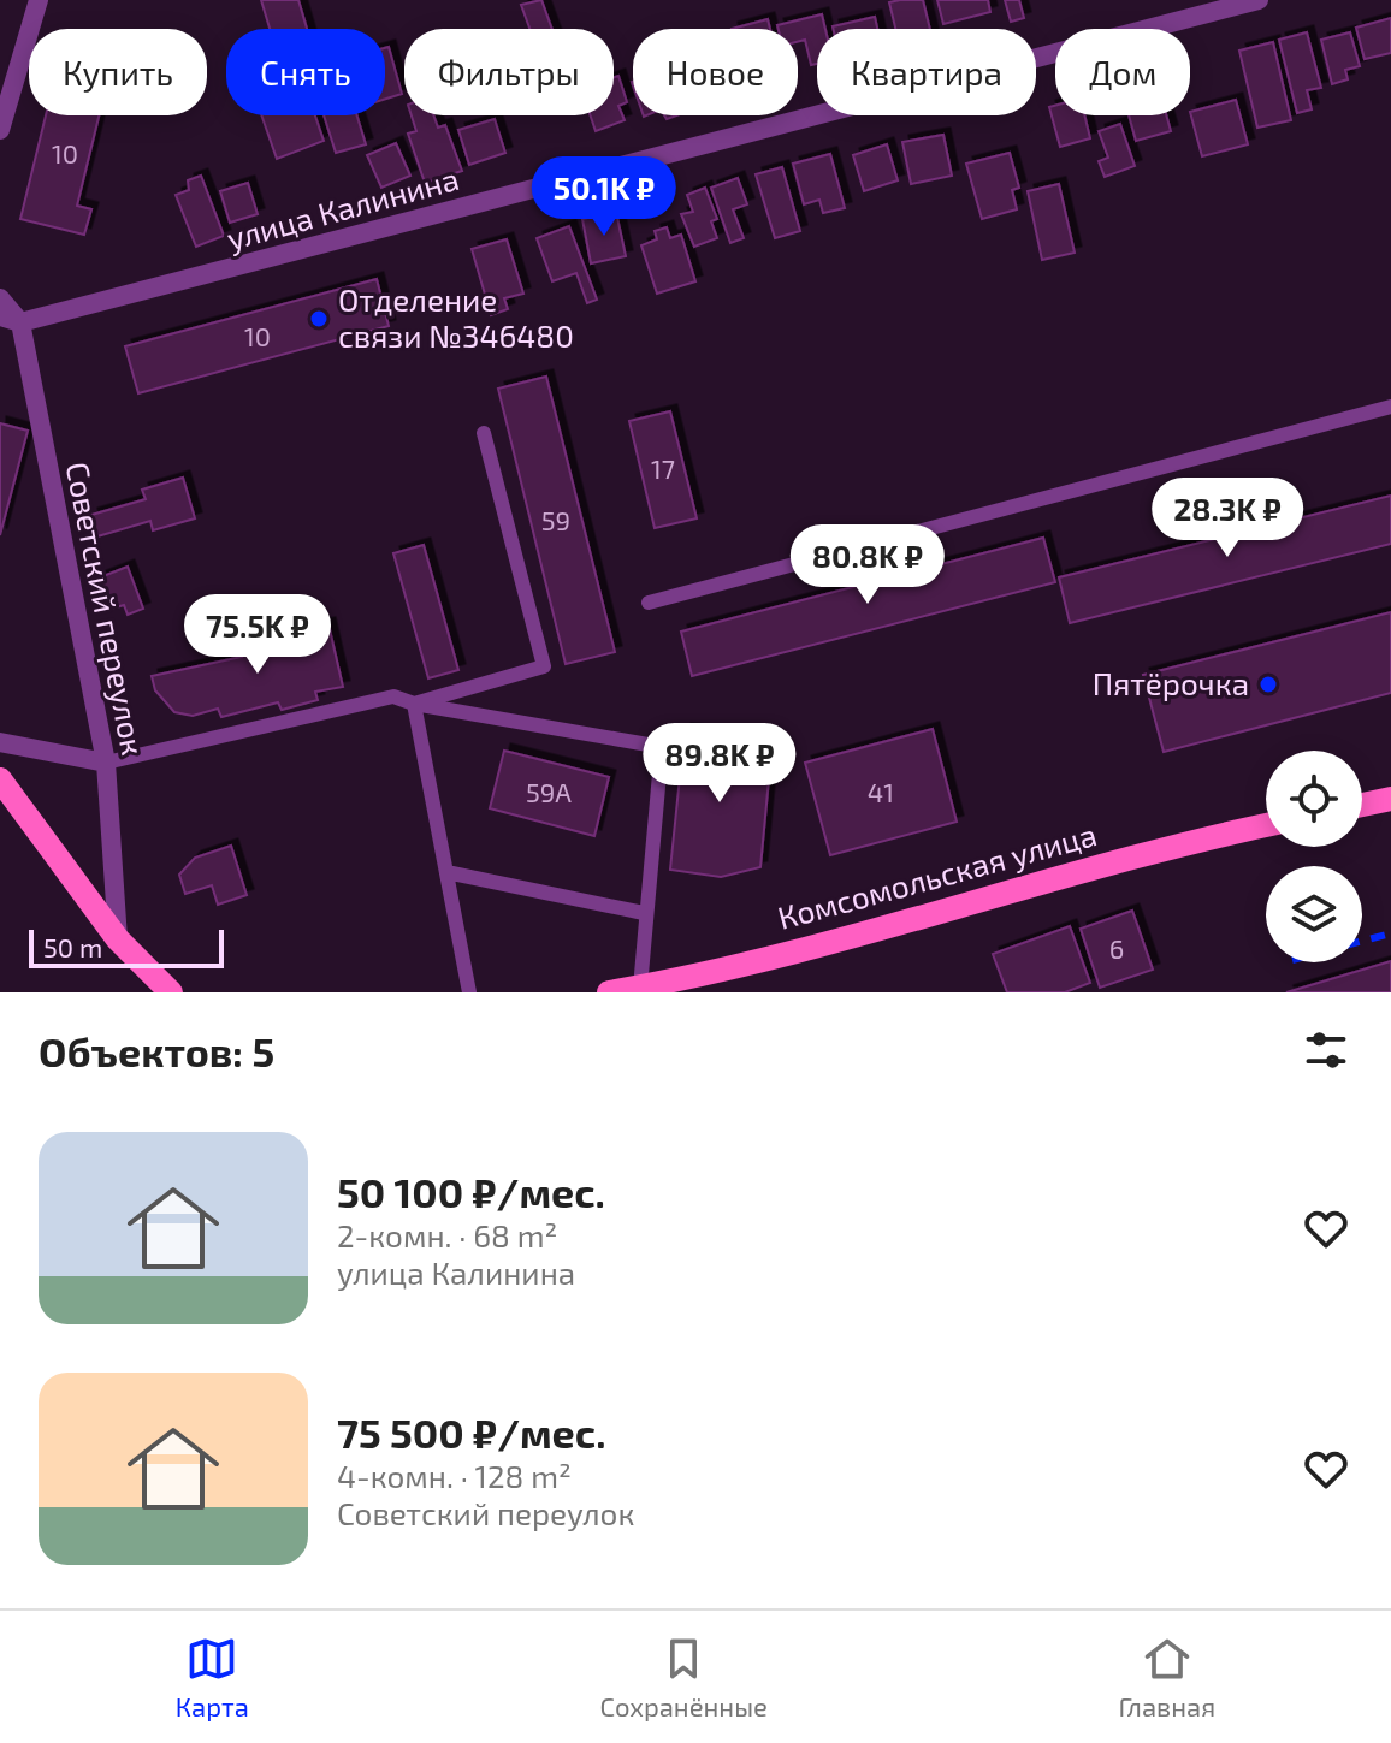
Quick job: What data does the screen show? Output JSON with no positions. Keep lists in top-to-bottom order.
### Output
{
  "streets": {
    "main road": ["Комсомольская улица"],
    "street": ["улица Калинина", "Советский переулок"]
  },
  "crossings": [
    ["улица Калинина", "Советский переулок"]
  ],
  "places": ["Отделение связи №346480", "Пятёрочка"],
  "house_numbers": [
    "10",
    "10",
    "17",
    "59",
    "59А",
    "41",
    "6"
  ],
  "scale_bar": "50 m",
  "page": {
    "chip": [
      "Купить",
      "Снять",
      "Фильтры",
      "Новое",
      "Квартира",
      "Дом"
    ],
    "price": [
      "50.1K ₽",
      "28.3K ₽",
      "80.8K ₽",
      "75.5K ₽",
      "89.8K ₽"
    ],
    "scale": "50 m",
    "heading": "Объектов: 5",
    "list": [
      {
        "name": "50 100 ₽/мес.",
        "note": "2-комн. · 68 m² · улица Калинина"
      },
      {
        "name": "75 500 ₽/мес.",
        "note": "4-комн. · 128 m² · Советский переулок"
      }
    ],
    "tabs": ["Карта", "Сохранённые", "Главная"]
  }
}
